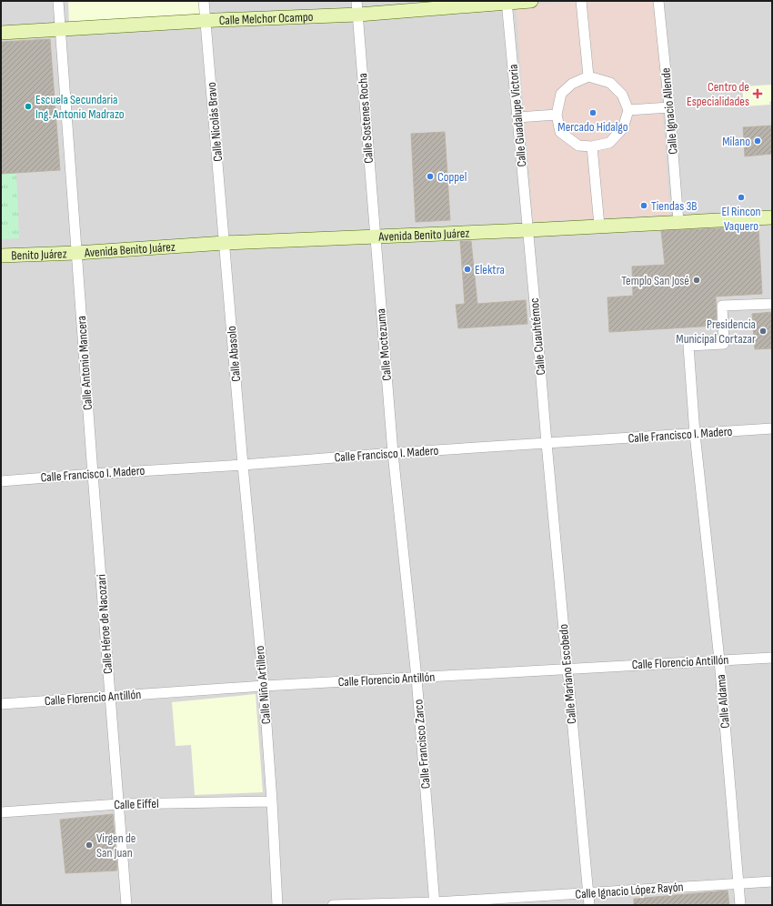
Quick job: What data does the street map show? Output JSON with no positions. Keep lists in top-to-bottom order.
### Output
{
  "streets": {
    "street": [
      "Calle Melchor Ocampo",
      "Calle Ignacio Allende",
      "Calle Guadalupe Victoria",
      "Calle Sostenes Rocha",
      "Calle Nicolás Bravo",
      "Avenida Benito Juárez",
      "Benito Juárez",
      "Calle Cuauhtémoc",
      "Calle Moctezuma",
      "Calle Abasolo",
      "Calle Antonio Mancera",
      "Calle Francisco I. Madero",
      "Calle Héroe de Nacozari",
      "Calle Florencio Antillón",
      "Calle Mariano Escobedo",
      "Calle Niño Artillero",
      "Calle Aldama",
      "Calle Francisco Zarco",
      "Calle Eiffel",
      "Calle Ignacio López Rayón"
    ]
  },
  "crossings": [
    ["Calle Melchor Ocampo", "Calle Guadalupe Victoria"],
    ["Calle Melchor Ocampo", "Calle Sostenes Rocha"],
    ["Calle Melchor Ocampo", "Calle Nicolás Bravo"],
    ["Calle Melchor Ocampo", "Calle Antonio Mancera"],
    ["Calle Ignacio Allende", "Avenida Benito Juárez"],
    ["Calle Guadalupe Victoria", "Avenida Benito Juárez"],
    ["Calle Guadalupe Victoria", "Calle Cuauhtémoc"],
    ["Calle Sostenes Rocha", "Avenida Benito Juárez"],
    ["Calle Sostenes Rocha", "Calle Moctezuma"],
    ["Calle Nicolás Bravo", "Avenida Benito Juárez"],
    ["Calle Nicolás Bravo", "Calle Abasolo"],
    ["Avenida Benito Juárez", "Benito Juárez"],
    ["Avenida Benito Juárez", "Calle Cuauhtémoc"],
    ["Avenida Benito Juárez", "Calle Moctezuma"],
    ["Avenida Benito Juárez", "Calle Abasolo"],
    ["Avenida Benito Juárez", "Calle Antonio Mancera"],
    ["Benito Juárez", "Calle Antonio Mancera"],
    ["Calle Cuauhtémoc", "Calle Francisco I. Madero"],
    ["Calle Cuauhtémoc", "Calle Mariano Escobedo"],
    ["Calle Moctezuma", "Calle Francisco I. Madero"],
    ["Calle Moctezuma", "Calle Francisco Zarco"],
    ["Calle Abasolo", "Calle Francisco I. Madero"],
    ["Calle Abasolo", "Calle Niño Artillero"],
    ["Calle Antonio Mancera", "Calle Francisco I. Madero"],
    ["Calle Antonio Mancera", "Calle Héroe de Nacozari"],
    ["Calle Francisco I. Madero", "Calle Héroe de Nacozari"],
    ["Calle Francisco I. Madero", "Calle Mariano Escobedo"],
    ["Calle Francisco I. Madero", "Calle Niño Artillero"],
    ["Calle Francisco I. Madero", "Calle Aldama"],
    ["Calle Francisco I. Madero", "Calle Francisco Zarco"],
    ["Calle Héroe de Nacozari", "Calle Florencio Antillón"],
    ["Calle Héroe de Nacozari", "Calle Eiffel"],
    ["Calle Florencio Antillón", "Calle Mariano Escobedo"],
    ["Calle Florencio Antillón", "Calle Niño Artillero"],
    ["Calle Florencio Antillón", "Calle Aldama"],
    ["Calle Florencio Antillón", "Calle Francisco Zarco"],
    ["Calle Mariano Escobedo", "Calle Ignacio López Rayón"],
    ["Calle Niño Artillero", "Calle Eiffel"],
    ["Calle Aldama", "Calle Ignacio López Rayón"],
    ["Calle Francisco Zarco", "Calle Ignacio López Rayón"]
  ],
  "places": {
    "health": ["Centro de Especialidades"],
    "other": [
      "Escuela Secundaria Ing. Antonio Madrazo",
      "Mercado Hidalgo",
      "Milano",
      "Coppel",
      "El Rincon Vaquero",
      "Tiendas 3B",
      "Elektra",
      "Templo San José",
      "Presidencia Municipal Cortazar",
      "Virgen de San Juan"
    ]
  }
}
